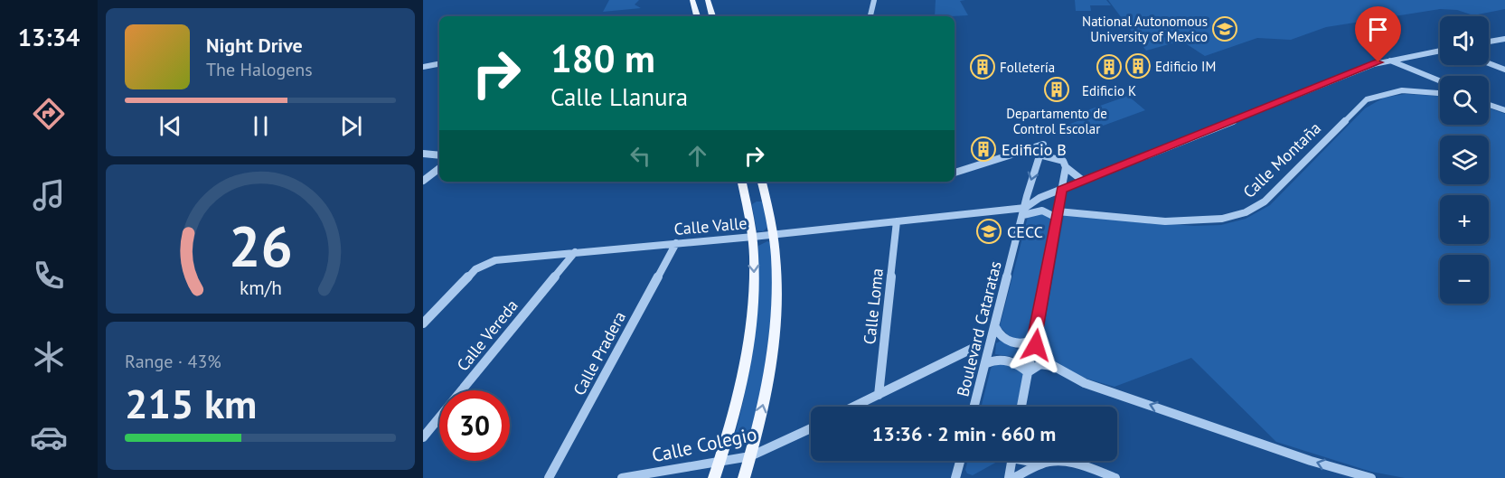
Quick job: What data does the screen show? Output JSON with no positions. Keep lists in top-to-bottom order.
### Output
{
  "streets": {
    "street": [
      "Calle Montaña",
      "Calle Valle",
      "Calle Loma",
      "Boulevard Cataratas",
      "Calle Vereda",
      "Calle Pradera",
      "Calle Colegio"
    ]
  },
  "crossings": [
    ["Calle Montaña", "Calle Valle"],
    ["Calle Valle", "Calle Loma"],
    ["Calle Valle", "Boulevard Cataratas"],
    ["Calle Valle", "Calle Vereda"],
    ["Calle Valle", "Calle Pradera"]
  ],
  "places": {
    "school or university": ["National Autonomous University of Mexico", "CECC"],
    "building": [
      "Edificio IM",
      "Folletería",
      "Edificio K",
      "Departamento de Control Escolar",
      "Edificio B"
    ]
  },
  "page": {
    "tabs": "13:34",
    "map_buttons": ["+", "−"],
    "turn": ["180 m", "Calle Llanura"],
    "song": ["Night Drive", "The Halogens"],
    "tile": ["Range · 43%", "215 km"],
    "limit": "30",
    "trip": "13:36 · 2 min · 660 m",
    "gauge": ["26", "km/h"]
  }
}
